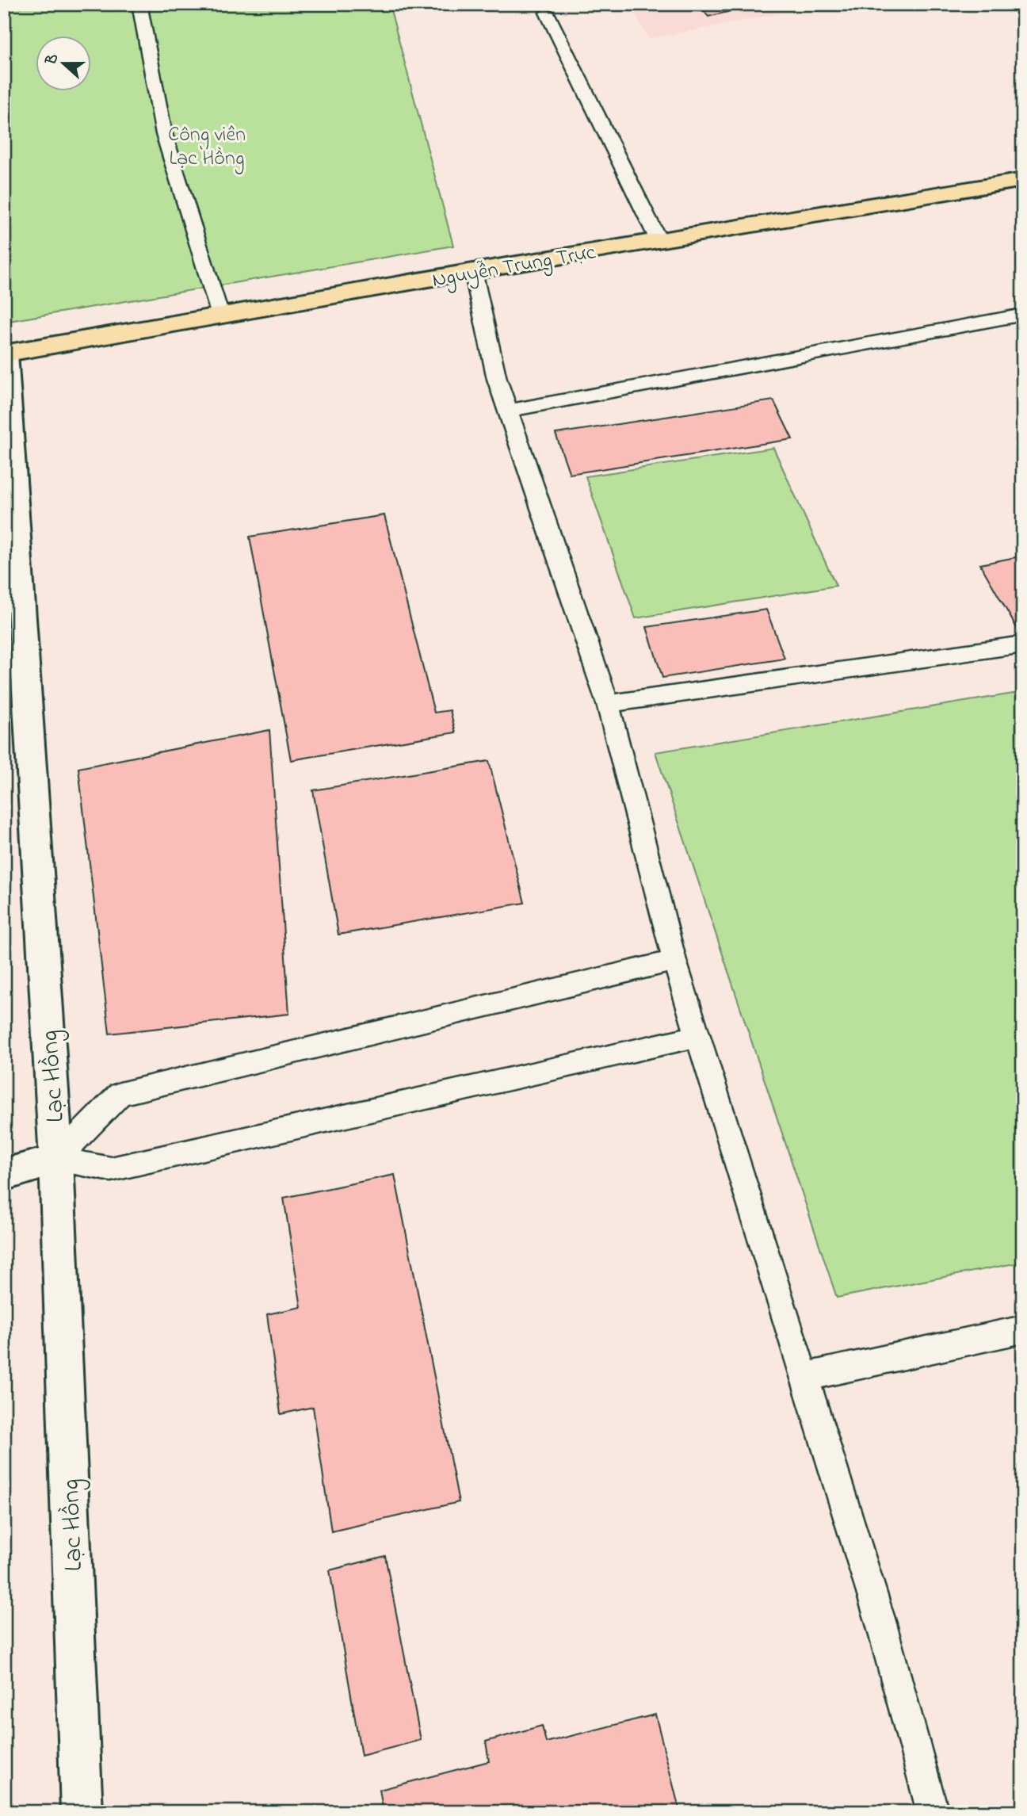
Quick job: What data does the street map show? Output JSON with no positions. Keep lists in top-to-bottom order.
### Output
{
  "streets": {
    "main road": ["Nguyễn Trung Trực", "Lạc Hồng"]
  },
  "crossings": [
    ["Nguyễn Trung Trực", "Lạc Hồng"]
  ],
  "parks": ["Công viên Lạc Hồng"],
  "north": "left"
}
